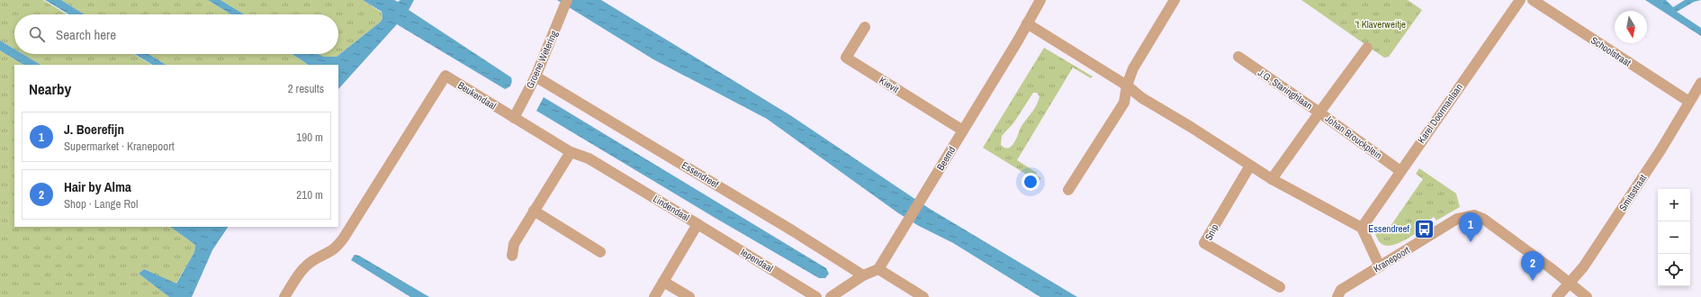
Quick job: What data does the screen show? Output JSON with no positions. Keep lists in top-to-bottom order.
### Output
{
  "streets": {
    "street": [
      "Schoolstraat",
      "Groene Wetering",
      "Kievit",
      "J.G. Staringhlaan",
      "Beukendaal",
      "Karel Doormanlaan",
      "Johan Brouckplein",
      "Beemd",
      "Essendreef",
      "Smitsstraat",
      "Lindendaal",
      "Snip",
      "Kranepoort",
      "Iependaal"
    ]
  },
  "crossings": [
    ["Schoolstraat", "Smitsstraat"],
    ["Groene Wetering", "Beukendaal"],
    ["Groene Wetering", "Essendreef"],
    ["Kievit", "Beemd"],
    ["J.G. Staringhlaan", "Johan Brouckplein"],
    ["Beukendaal", "Lindendaal"],
    ["Karel Doormanlaan", "Johan Brouckplein"],
    ["Smitsstraat", "Kranepoort"],
    ["Lindendaal", "Iependaal"]
  ],
  "parks": ["'t Klaverweitje"],
  "places": {
    "bus stop": ["Essendreef"]
  },
  "north": "bottom",
  "page": {
    "search": "Search here",
    "heading": ["Nearby", "2 results"],
    "list": [
      {
        "mark": "1",
        "name": "J. Boerefijn",
        "note": "Supermarket · Kranepoort",
        "value": "190 m"
      },
      {
        "mark": "2",
        "name": "Hair by Alma",
        "note": "Shop · Lange Rol",
        "value": "210 m"
      }
    ],
    "map_buttons": ["+", "−"],
    "pins": ["1", "2"]
  }
}
